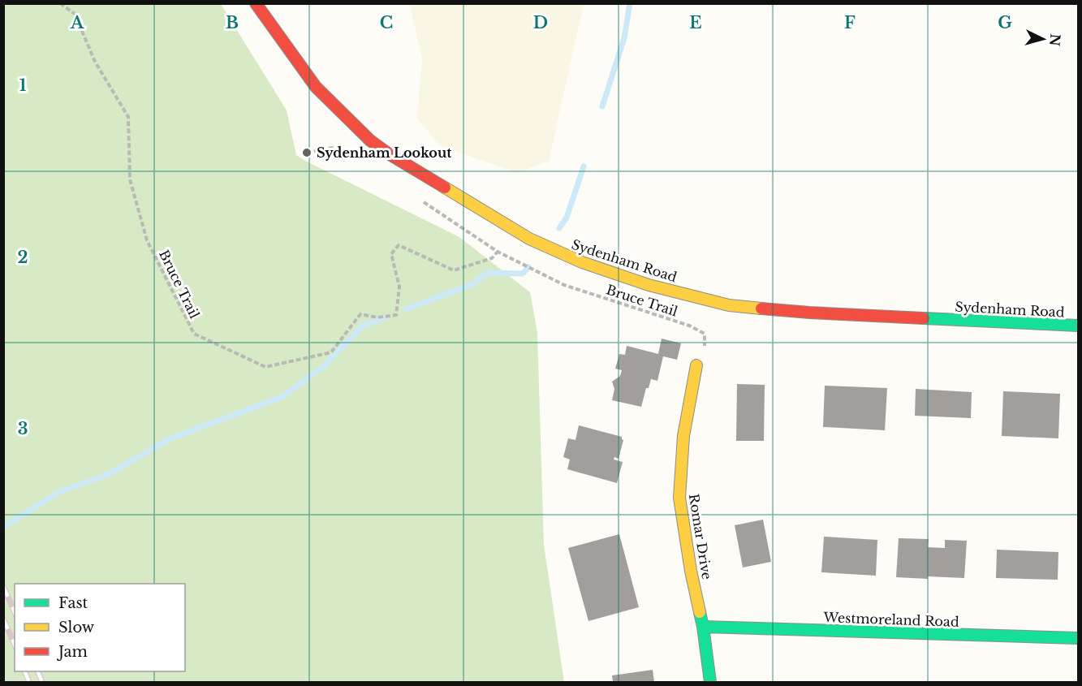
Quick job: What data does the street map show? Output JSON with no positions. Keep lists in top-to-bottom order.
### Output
{
  "streets": {
    "main road": ["Sydenham Road", "Romar Drive", "Westmoreland Road"],
    "path": ["Bruce Trail"]
  },
  "crossings": [
    ["Bruce Trail", "Romar Drive"],
    ["Romar Drive", "Westmoreland Road"]
  ],
  "places": ["Sydenham Lookout"],
  "legend": ["Fast", "Slow", "Jam"],
  "north": "right",
  "grid": {
    "columns": [
      "A",
      "B",
      "C",
      "D",
      "E",
      "F",
      "G"
    ],
    "rows": ["1", "2", "3"]
  }
}
